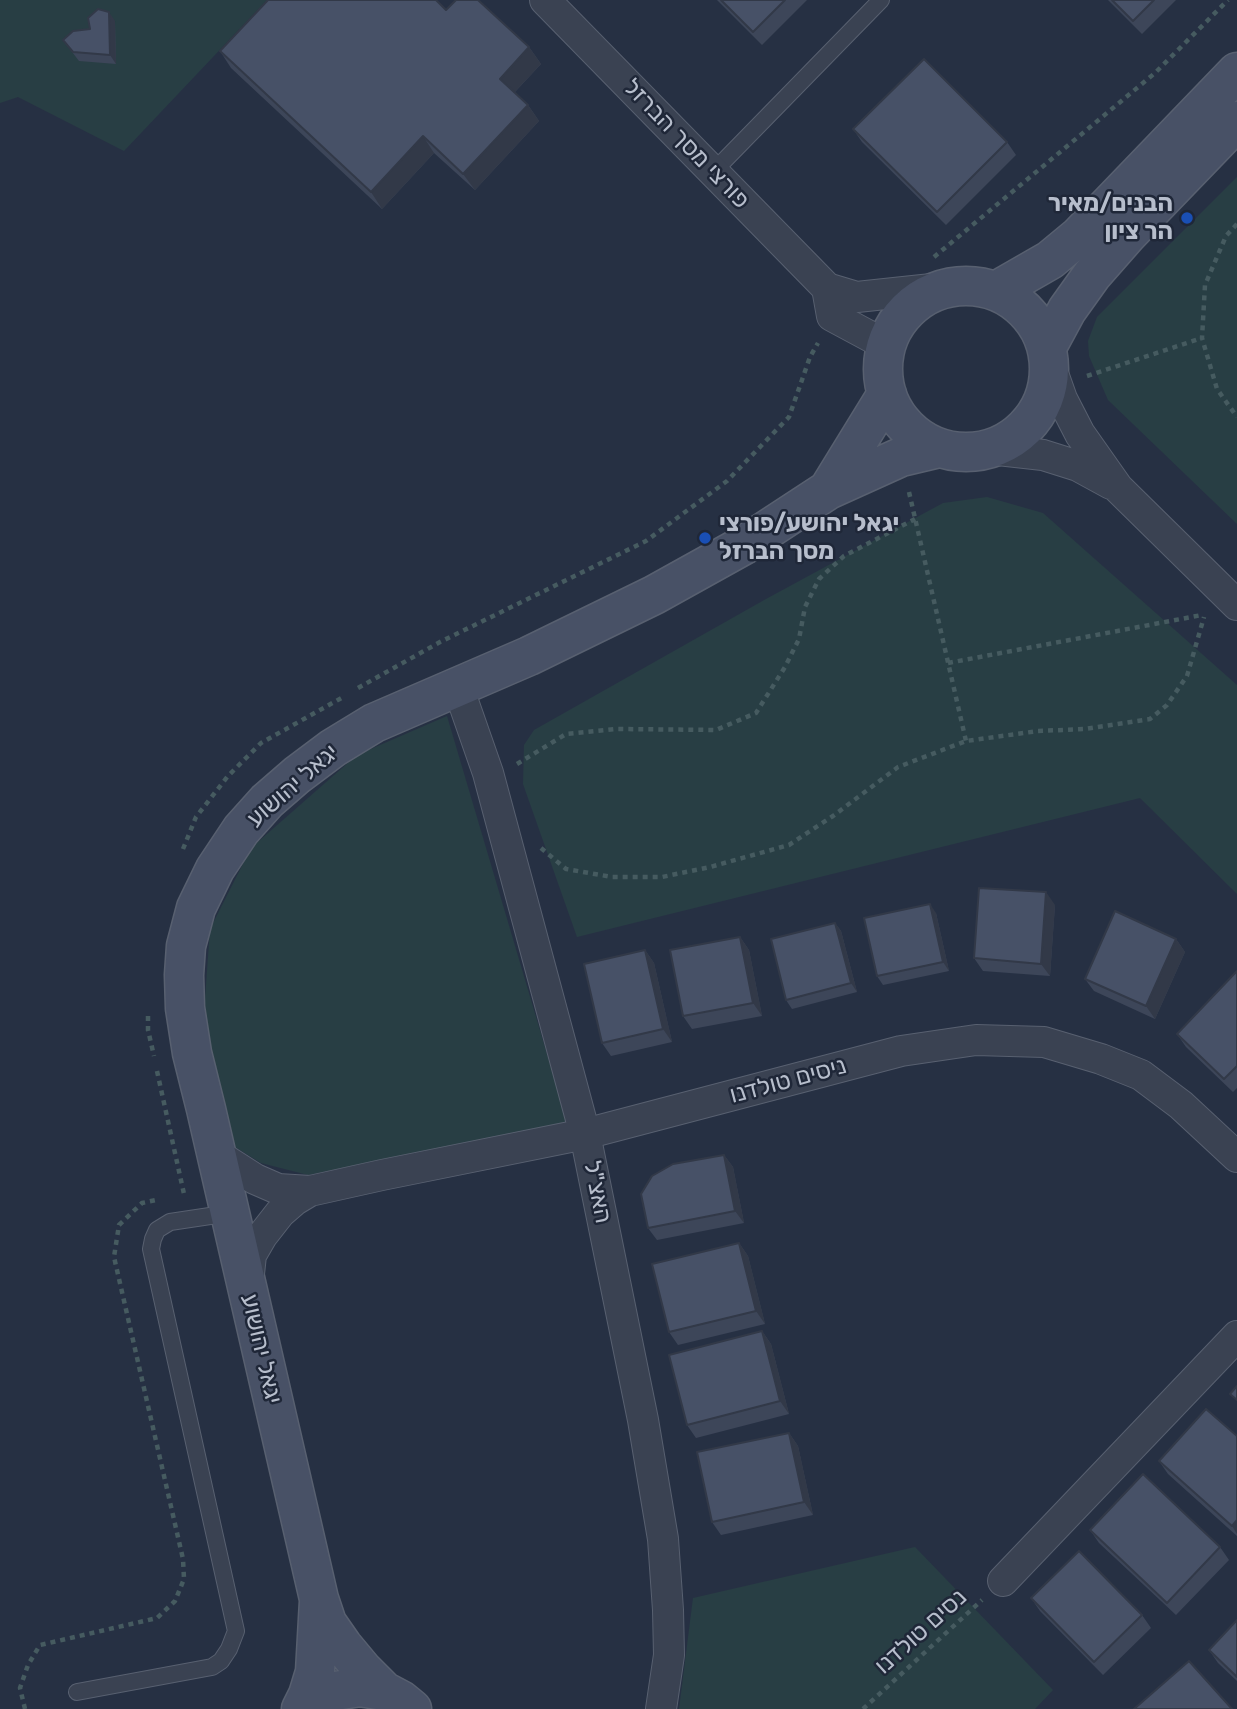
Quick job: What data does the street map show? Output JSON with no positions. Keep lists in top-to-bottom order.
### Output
{
  "streets": {
    "street": [
      "פורצי מסך הברזל",
      "יגאל יהושוע",
      "ניסים טולדנו",
      "האצ\"ל"
    ],
    "path": ["נסים טולדנו"]
  },
  "crossings": [
    ["יגאל יהושוע", "ניסים טולדנו"],
    ["יגאל יהושוע", "האצ\"ל"],
    ["ניסים טולדנו", "האצ\"ל"]
  ],
  "places": ["הבנים/מאיר הר ציון", "יגאל יהושע/פורצי מסך הברזל"]
}
